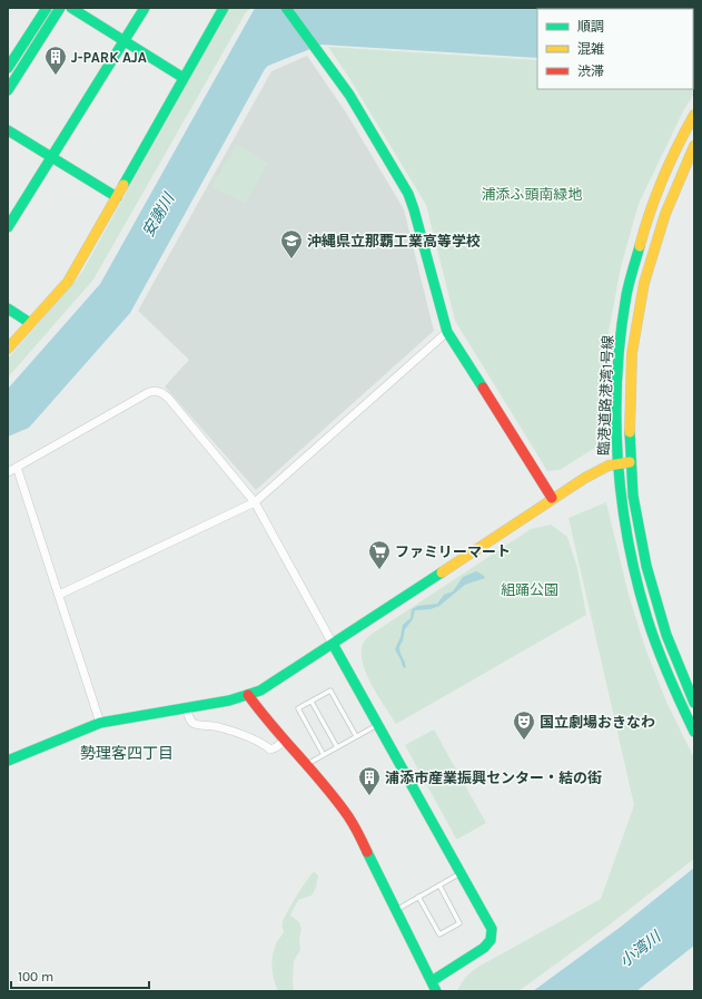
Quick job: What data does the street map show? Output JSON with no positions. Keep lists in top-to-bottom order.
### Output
{
  "streets": {
    "street": ["臨港道路港湾1号線"]
  },
  "districts": ["勢理客四丁目"],
  "water": ["安謝川", "小湾川"],
  "parks": ["浦添ふ頭南緑地", "組踊公園"],
  "places": {
    "building": ["J-PARK AJA", "浦添市産業振興センター・結の街"],
    "school or university": ["沖縄県立那覇工業高等学校"],
    "supermarket": ["ファミリーマート"],
    "theatre": ["国立劇場おきなわ"]
  },
  "legend": ["順調", "混雑", "渋滞"],
  "scale_bar": "100 m"
}
